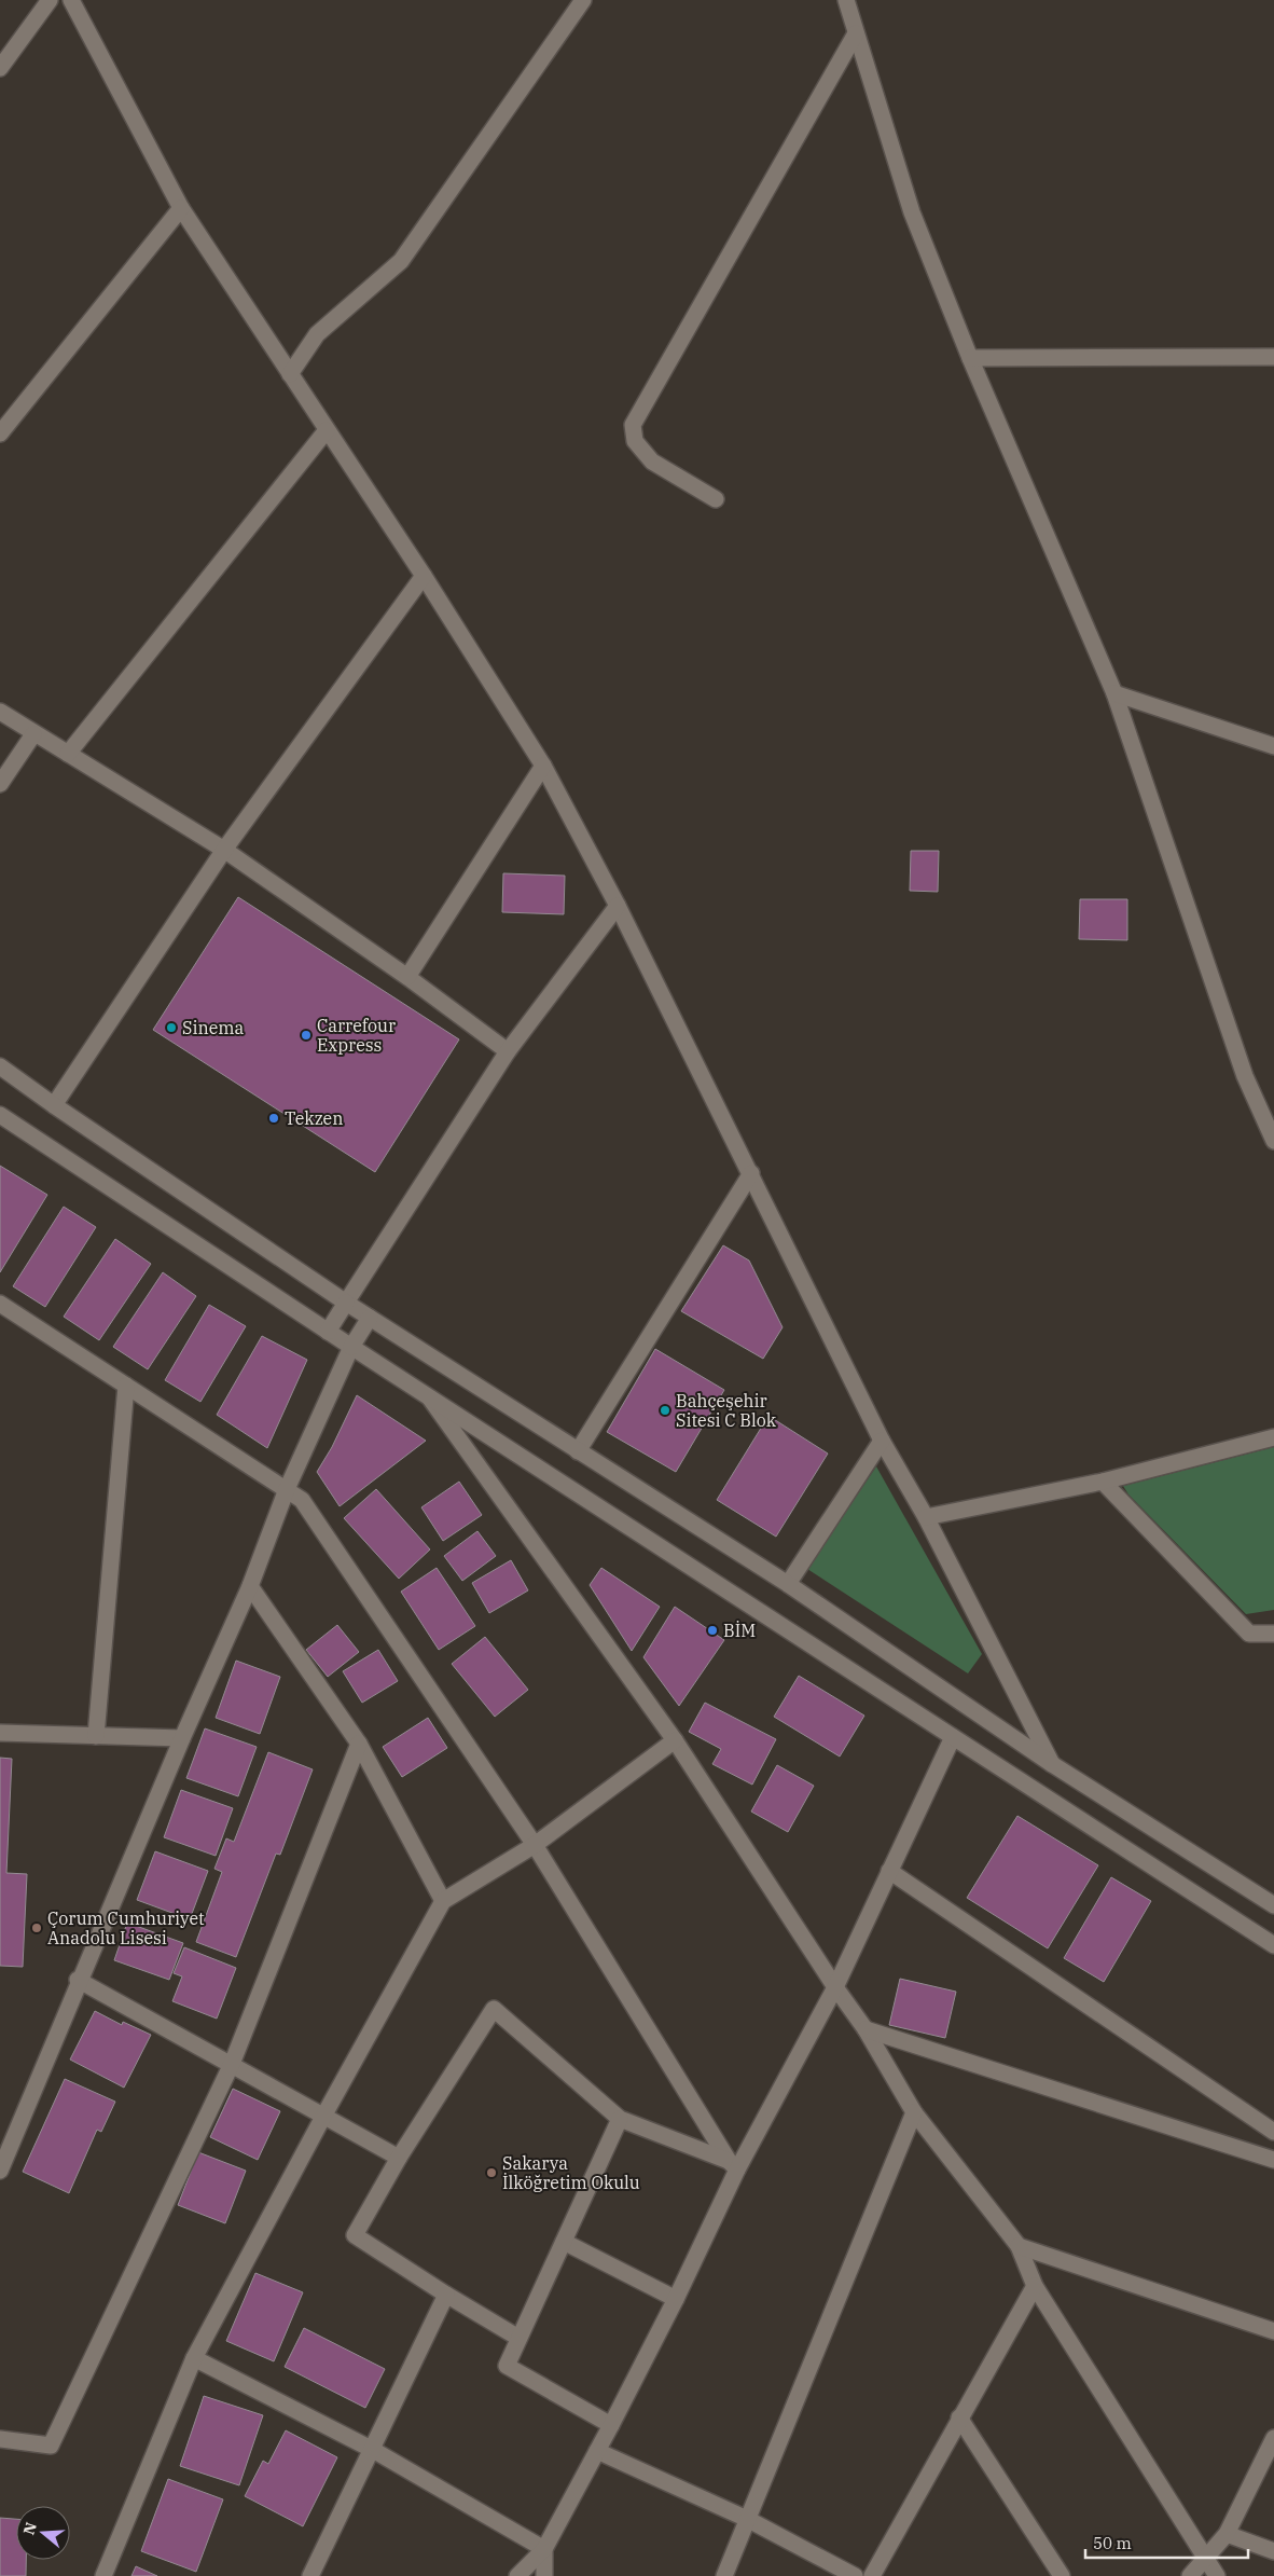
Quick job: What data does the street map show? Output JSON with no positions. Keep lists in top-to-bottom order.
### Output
{
  "places": [
    "Sinema",
    "Carrefour Express",
    "Tekzen",
    "Bahçeşehir Sitesi C Blok",
    "BİM",
    "Çorum Cumhuriyet Anadolu Lisesi",
    "Sakarya İlköğretim Okulu"
  ],
  "scale_bar": "50 m",
  "north": "left"
}
